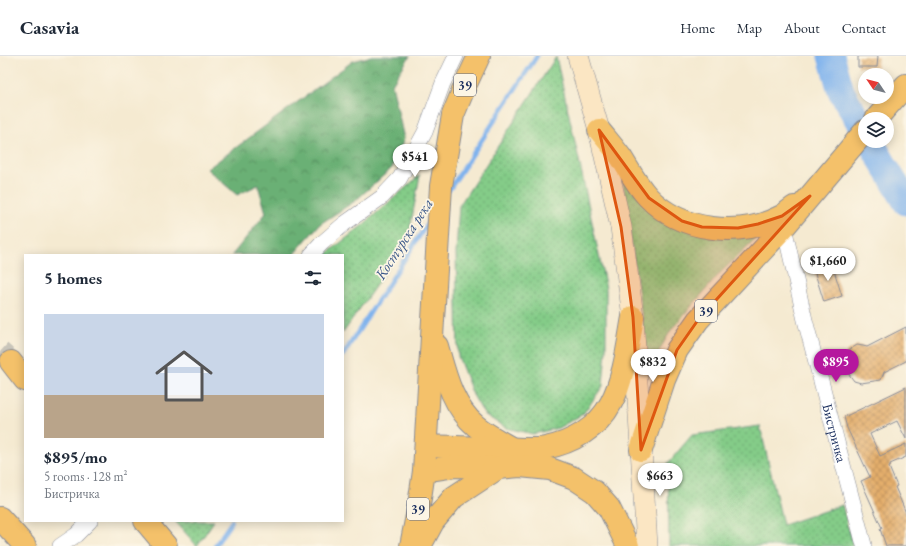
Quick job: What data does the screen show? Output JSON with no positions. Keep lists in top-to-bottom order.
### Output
{
  "streets": {
    "main road": ["39"],
    "street": ["Бистричка"]
  },
  "crossings": [
    ["39", "Бистричка"]
  ],
  "water": ["Костурска река"],
  "north": "top left",
  "page": {
    "header": "Casavia",
    "nav": [
      "Home",
      "Map",
      "About",
      "Contact"
    ],
    "price": [
      "$541",
      "$1,660",
      "$832",
      "$895",
      "$663"
    ],
    "heading": "5 homes",
    "list": [
      {
        "name": "$895/mo",
        "note": "5 rooms · 128 m² · Бистричка"
      }
    ]
  }
}
